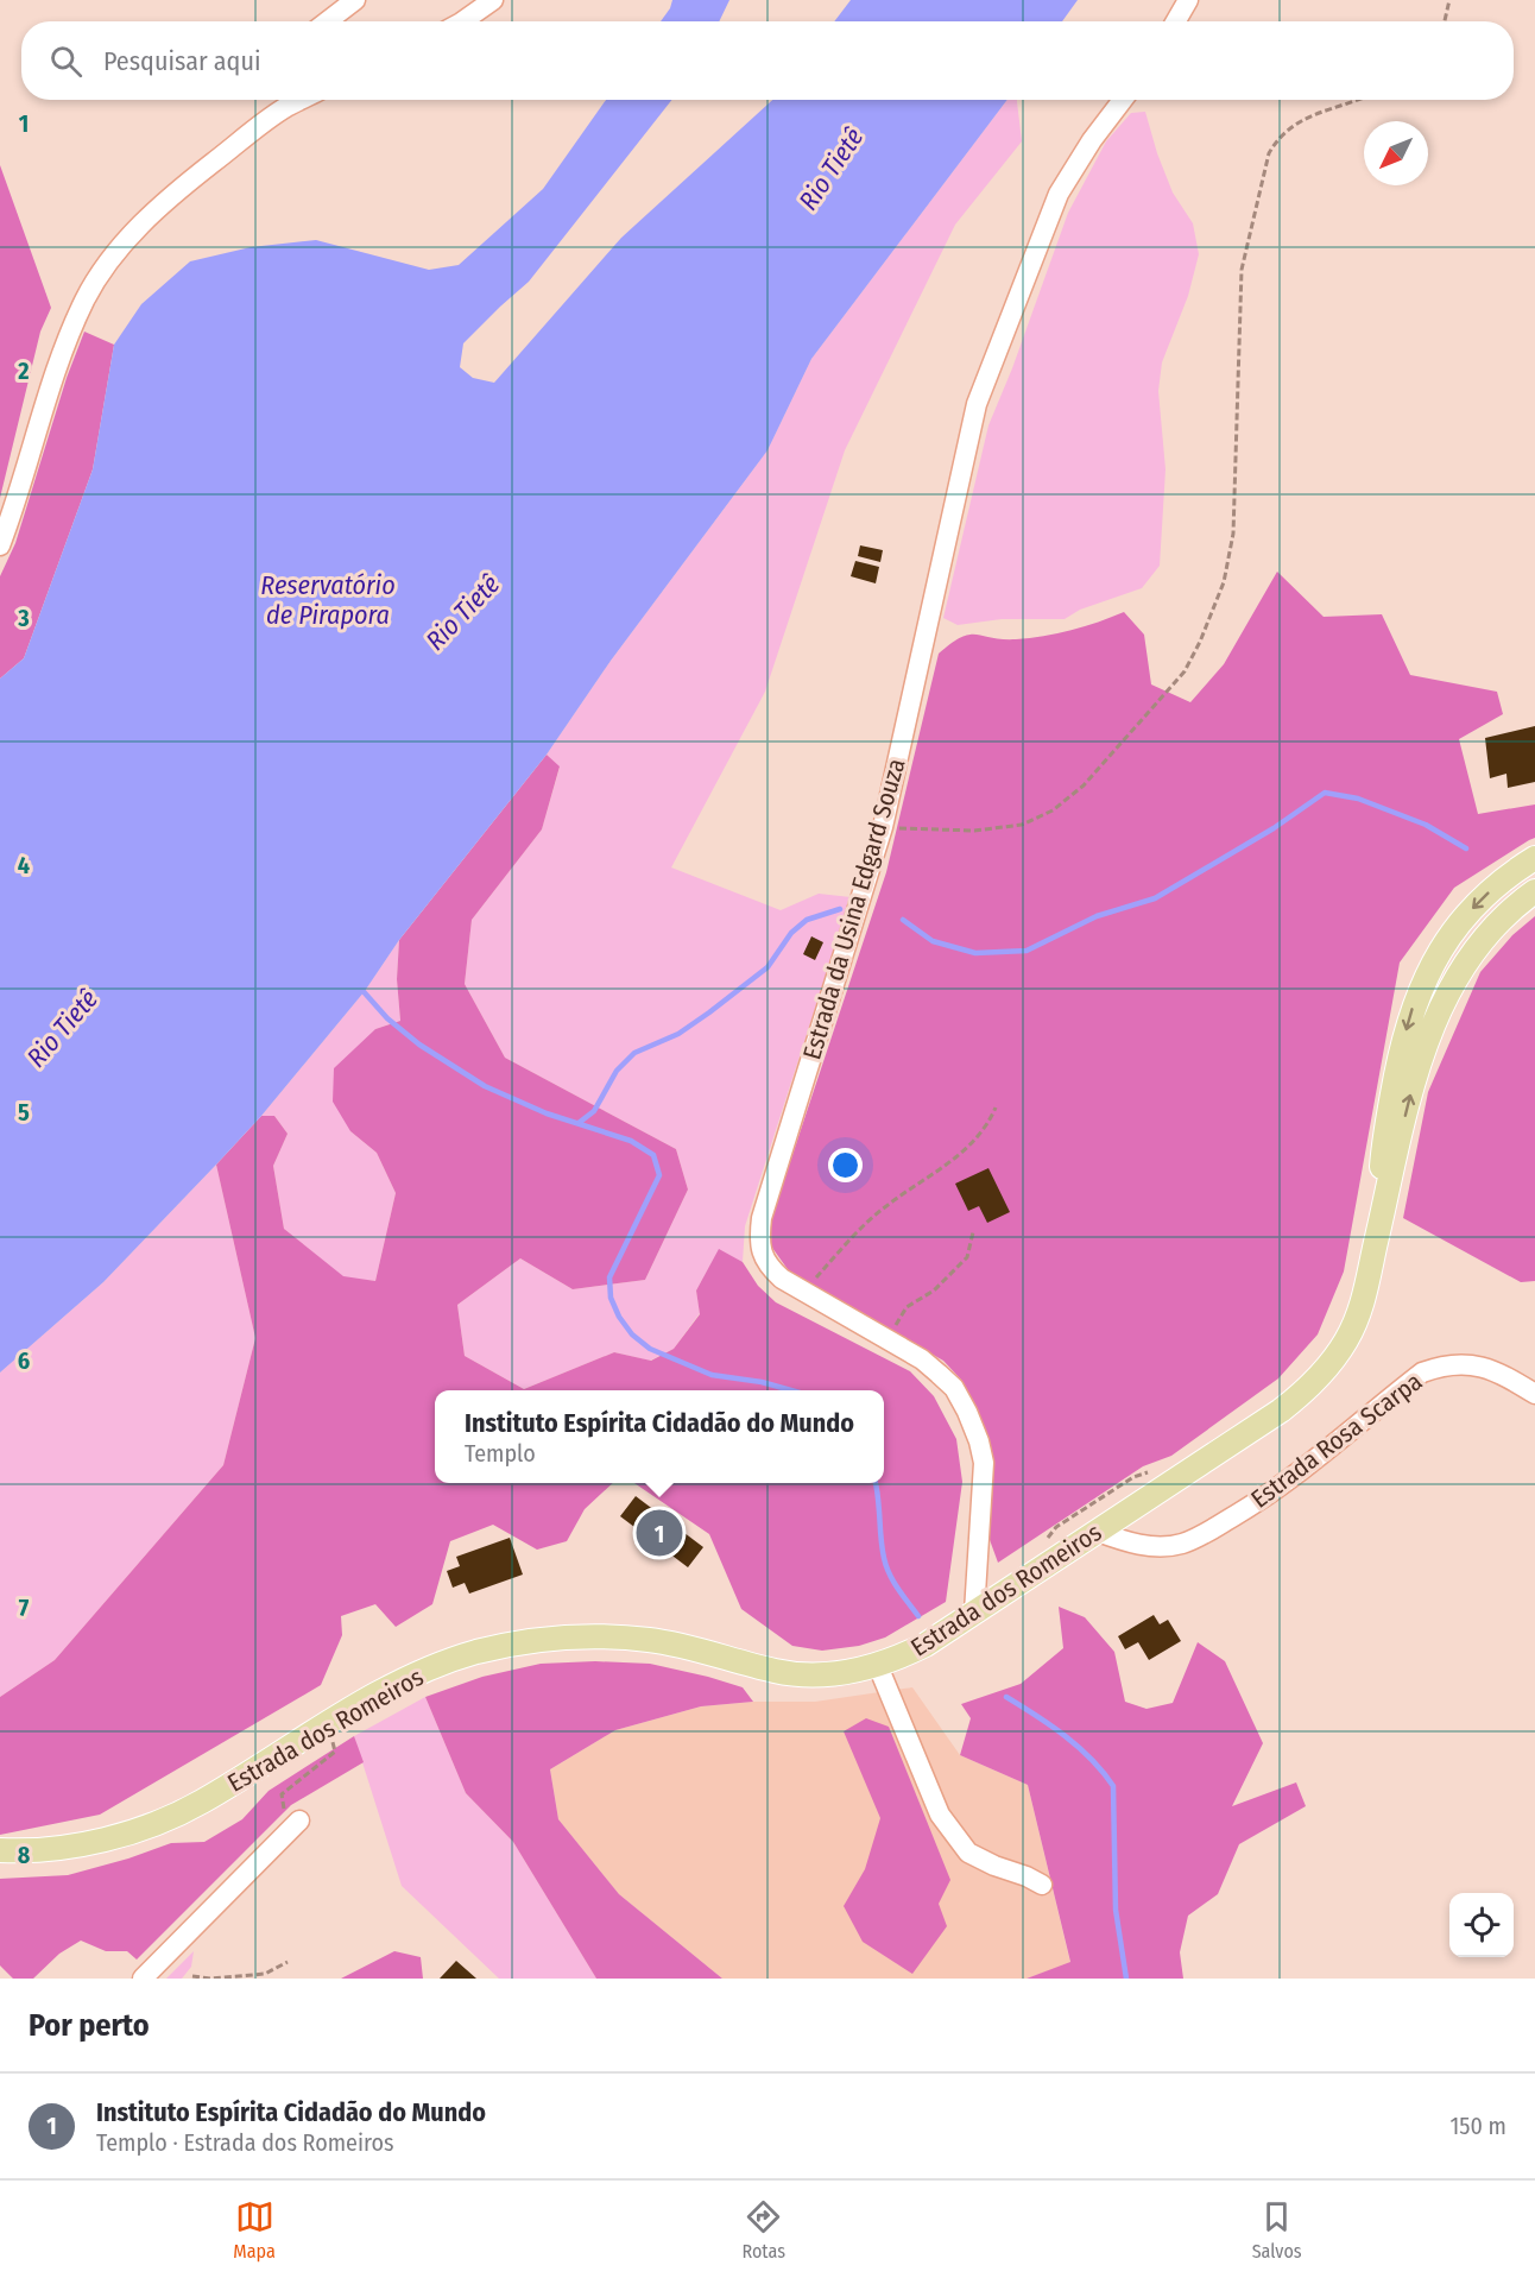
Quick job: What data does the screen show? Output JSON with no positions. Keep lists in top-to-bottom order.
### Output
{
  "streets": {
    "main road": ["Estrada dos Romeiros"],
    "street": ["Estrada da Usina Edgard Souza", "Estrada Rosa Scarpa"]
  },
  "crossings": [
    ["Estrada da Usina Edgard Souza", "Estrada dos Romeiros"],
    ["Estrada Rosa Scarpa", "Estrada dos Romeiros"]
  ],
  "water": ["Rio Tietê", "Reservatório de Pirapora"],
  "north": "bottom left",
  "page": {
    "search": "Pesquisar aqui",
    "popup": ["Instituto Espírita Cidadão do Mundo", "Templo"],
    "pins": "1",
    "heading": "Por perto",
    "list": [
      {
        "mark": "1",
        "name": "Instituto Espírita Cidadão do Mundo",
        "note": "Templo · Estrada dos Romeiros",
        "value": "150 m"
      }
    ],
    "nav": ["Mapa", "Rotas", "Salvos"]
  },
  "grid": {
    "rows": [
      "1",
      "2",
      "3",
      "4",
      "5",
      "6",
      "7",
      "8"
    ]
  }
}
